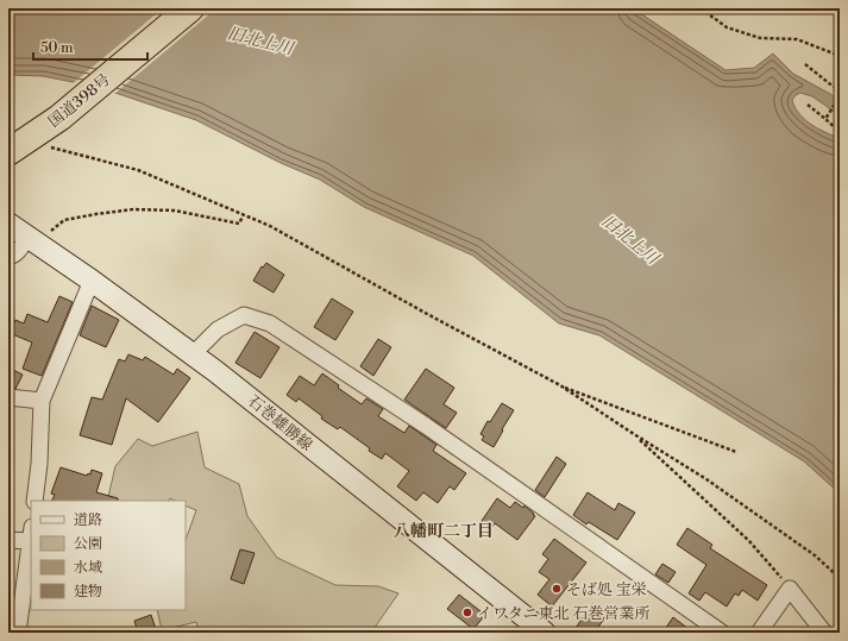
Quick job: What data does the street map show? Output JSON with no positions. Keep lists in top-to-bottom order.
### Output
{
  "streets": {
    "highway": ["国道398号"],
    "main road": ["石巻雄勝線"]
  },
  "districts": ["八幡町二丁目"],
  "water": ["旧北上川"],
  "places": ["そば処 宝栄", "イワタニ東北 石巻営業所"],
  "legend": [
    "道路",
    "公園",
    "水域",
    "建物"
  ],
  "scale_bar": "50 m"
}
